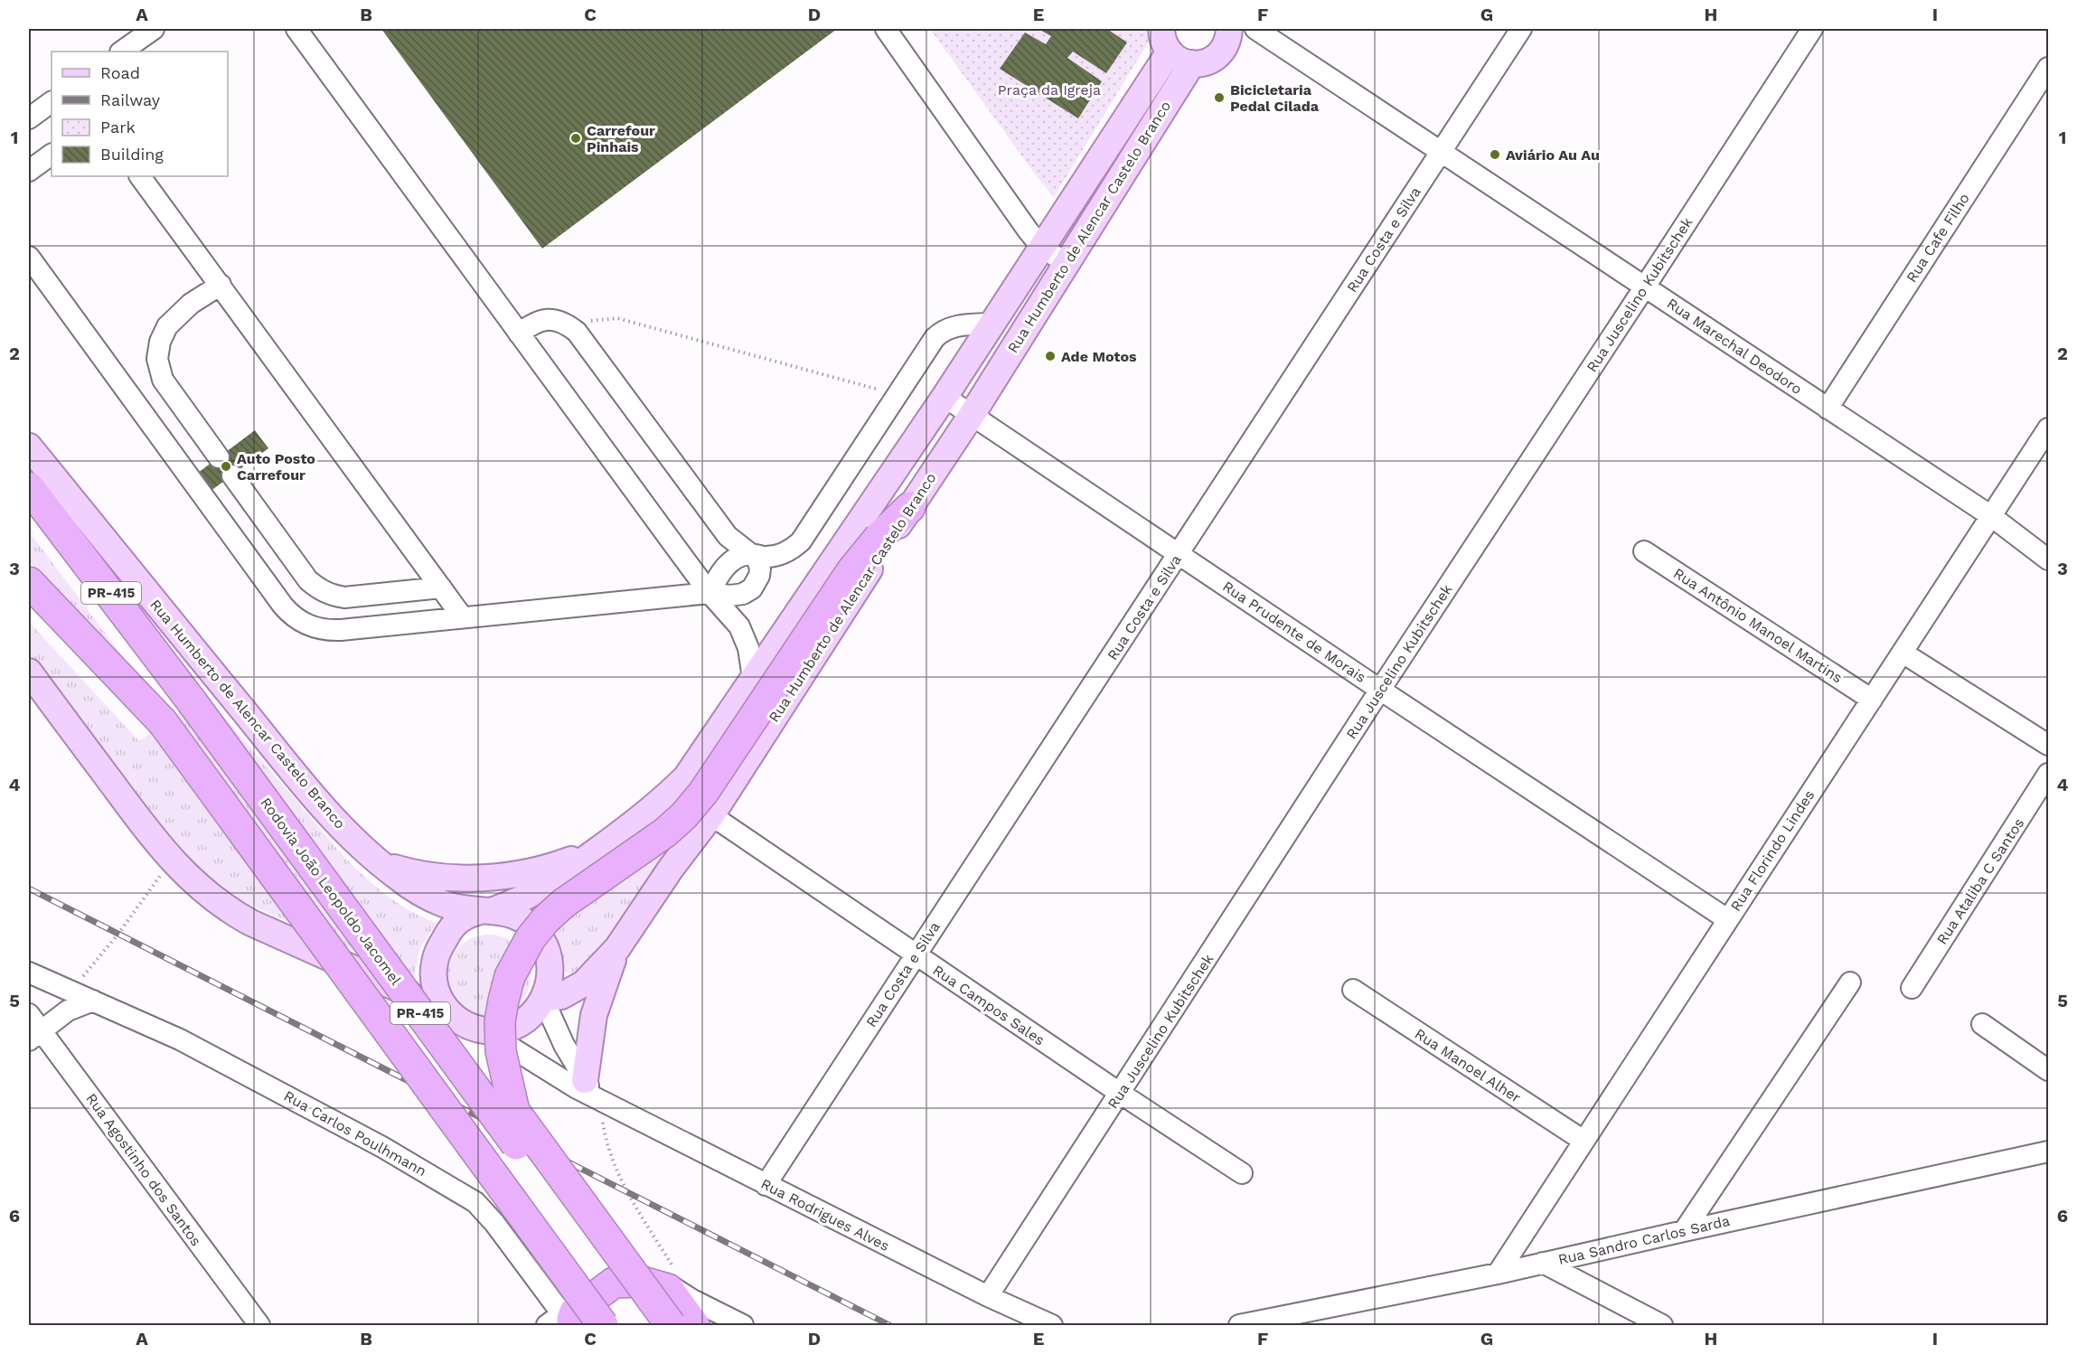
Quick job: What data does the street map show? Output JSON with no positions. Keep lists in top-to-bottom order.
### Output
{
  "streets": {
    "highway": ["PR-415", "Rodovia João Leopoldo Jacomel"],
    "main road": ["Rua Humberto de Alencar Castelo Branco"],
    "street": [
      "Rua Cafe Filho",
      "Rua Costa e Silva",
      "Rua Juscelino Kubitschek",
      "Rua Marechal Deodoro",
      "Rua Antônio Manoel Martins",
      "Rua Prudente de Morais",
      "Rua Florindo Lindes",
      "Rua Ataliba C Santos",
      "Rua Campos Sales",
      "Rua Manoel Alher",
      "Rua Carlos Poulhmann",
      "Rua Agostinho dos Santos",
      "Rua Rodrigues Alves",
      "Rua Sandro Carlos Sarda"
    ]
  },
  "crossings": [
    ["Rua Humberto de Alencar Castelo Branco", "Rua Prudente de Morais"],
    ["Rua Humberto de Alencar Castelo Branco", "Rua Campos Sales"],
    ["Rua Humberto de Alencar Castelo Branco", "Rua Rodrigues Alves"],
    ["Rua Cafe Filho", "Rua Marechal Deodoro"],
    ["Rua Costa e Silva", "Rua Marechal Deodoro"],
    ["Rua Costa e Silva", "Rua Prudente de Morais"],
    ["Rua Costa e Silva", "Rua Campos Sales"],
    ["Rua Costa e Silva", "Rua Rodrigues Alves"],
    ["Rua Juscelino Kubitschek", "Rua Marechal Deodoro"],
    ["Rua Juscelino Kubitschek", "Rua Prudente de Morais"],
    ["Rua Juscelino Kubitschek", "Rua Campos Sales"],
    ["Rua Juscelino Kubitschek", "Rua Rodrigues Alves"],
    ["Rua Marechal Deodoro", "Rua Florindo Lindes"],
    ["Rua Antônio Manoel Martins", "Rua Florindo Lindes"],
    ["Rua Prudente de Morais", "Rua Florindo Lindes"],
    ["Rua Florindo Lindes", "Rua Manoel Alher"],
    ["Rua Florindo Lindes", "Rua Sandro Carlos Sarda"]
  ],
  "parks": ["Praça da Igreja"],
  "places": [
    "Bicicletaria Pedal Cilada",
    "Carrefour Pinhais",
    "Aviário Au Au",
    "Ade Motos",
    "Auto Posto Carrefour"
  ],
  "legend": [
    "Road",
    "Railway",
    "Park",
    "Building"
  ],
  "grid": {
    "columns": [
      "A",
      "B",
      "C",
      "D",
      "E",
      "F",
      "G",
      "H",
      "I"
    ],
    "rows": [
      "1",
      "2",
      "3",
      "4",
      "5",
      "6"
    ]
  }
}
